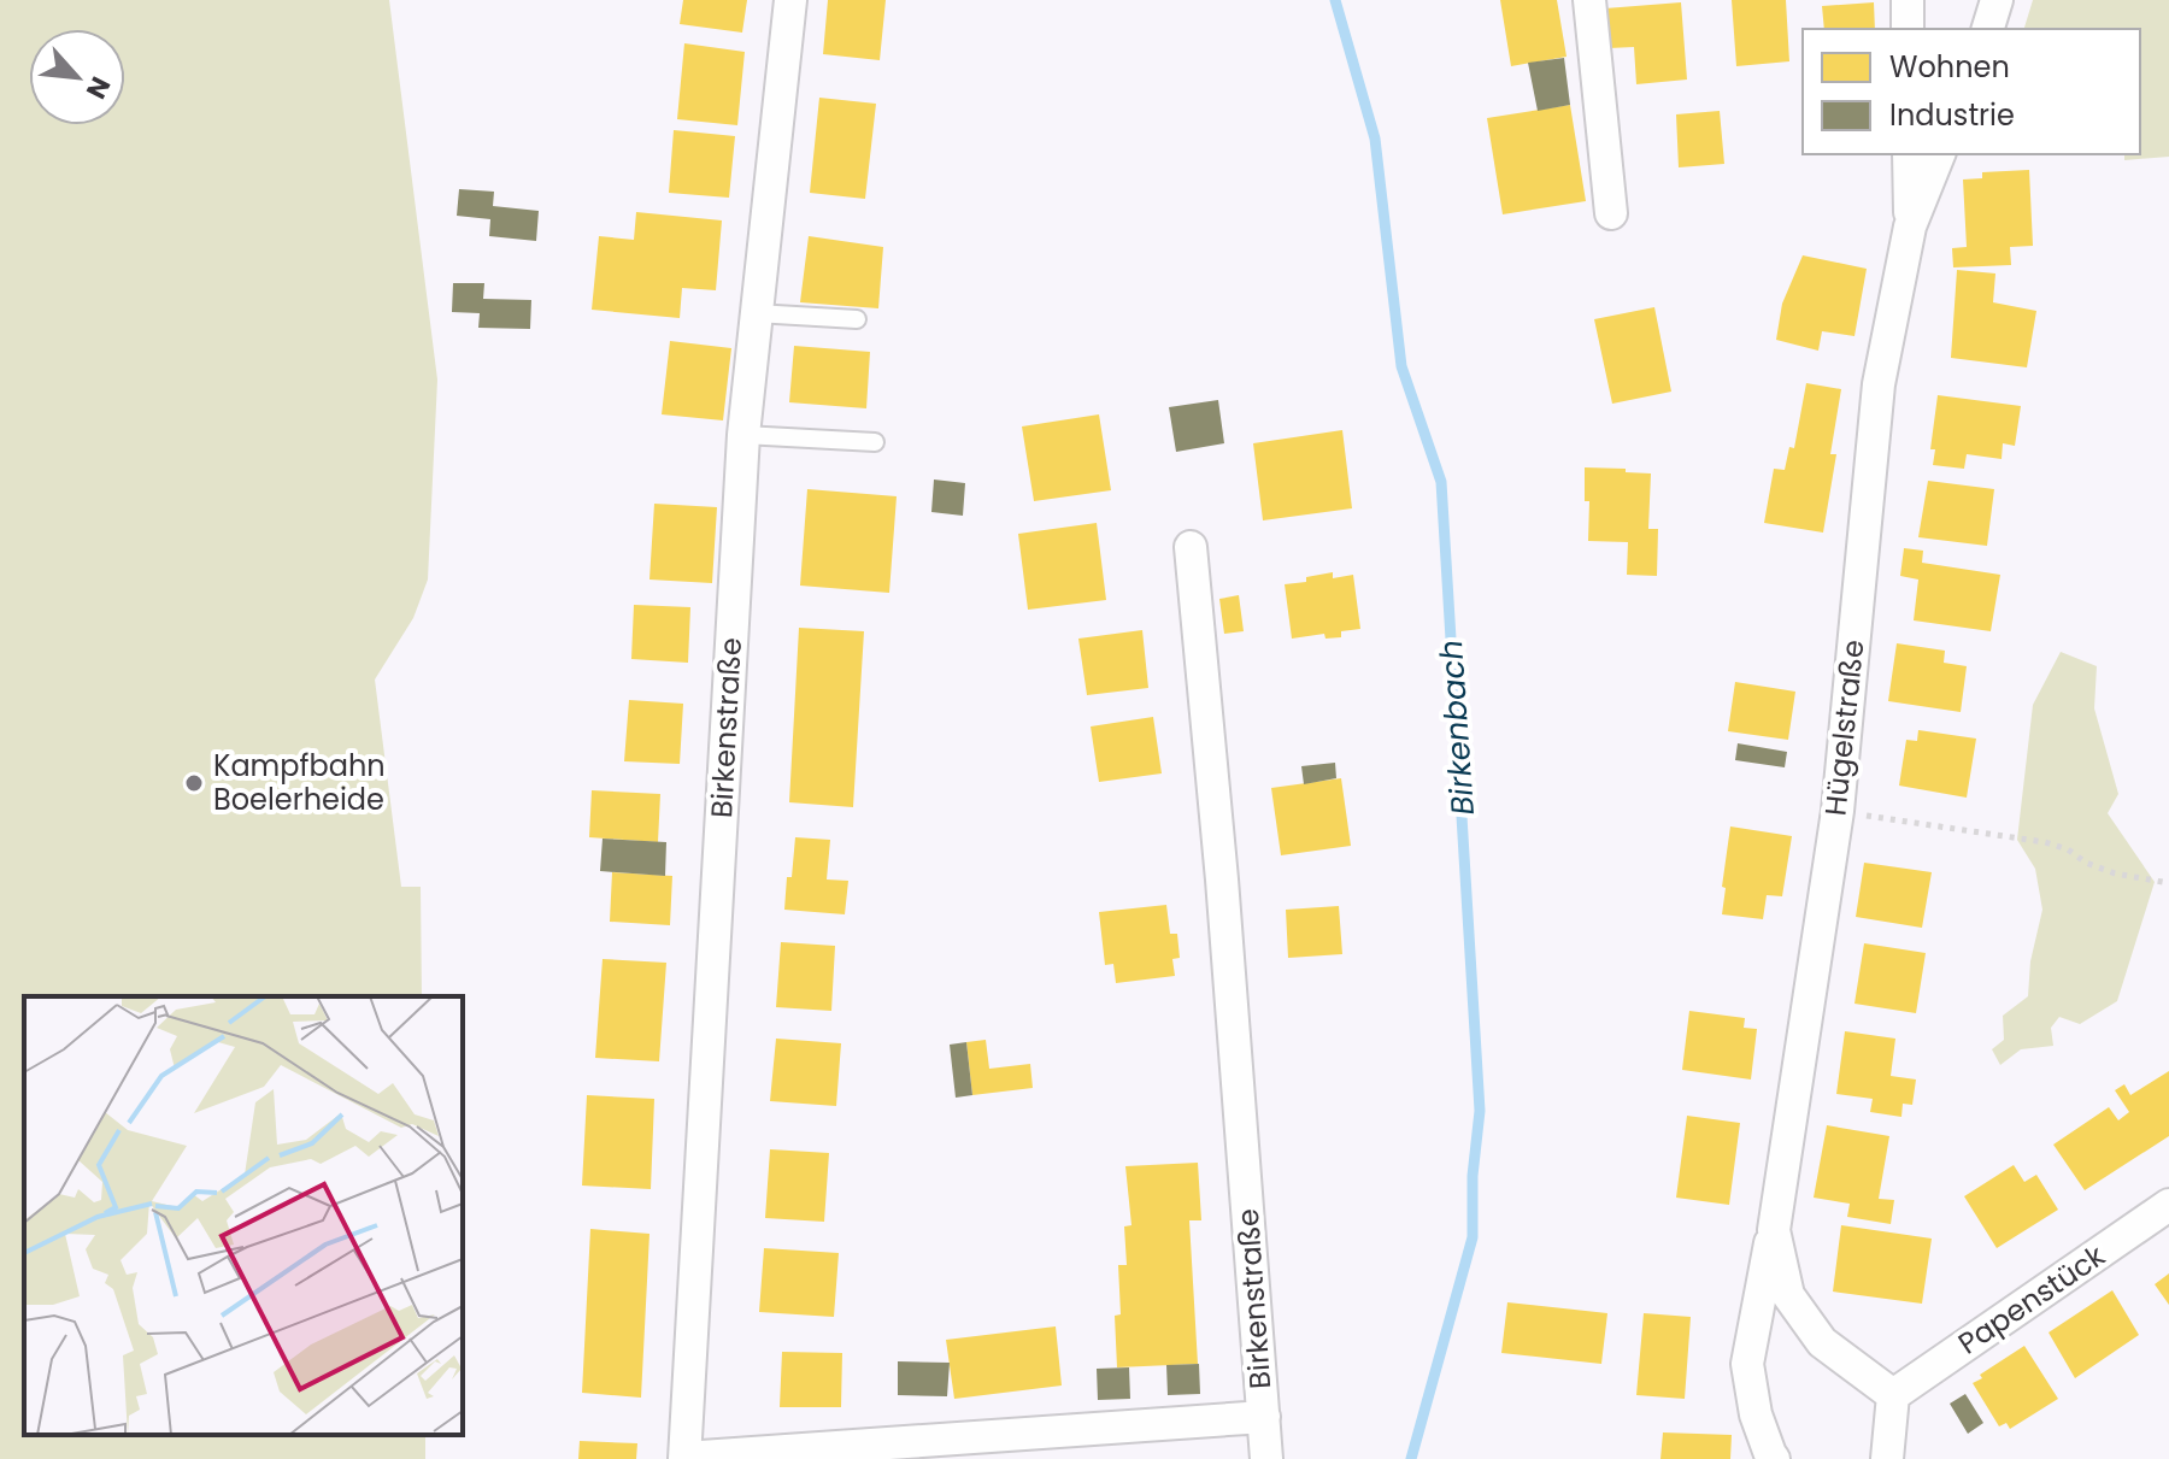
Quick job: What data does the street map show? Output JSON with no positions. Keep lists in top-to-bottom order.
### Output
{
  "streets": {
    "street": ["Birkenstraße", "Hügelstraße", "Papenstück"]
  },
  "crossings": [
    ["Hügelstraße", "Papenstück"]
  ],
  "water": ["Birkenbach"],
  "places": ["Kampfbahn Boelerheide"],
  "legend": ["Wohnen", "Industrie"],
  "north": "bottom right"
}
